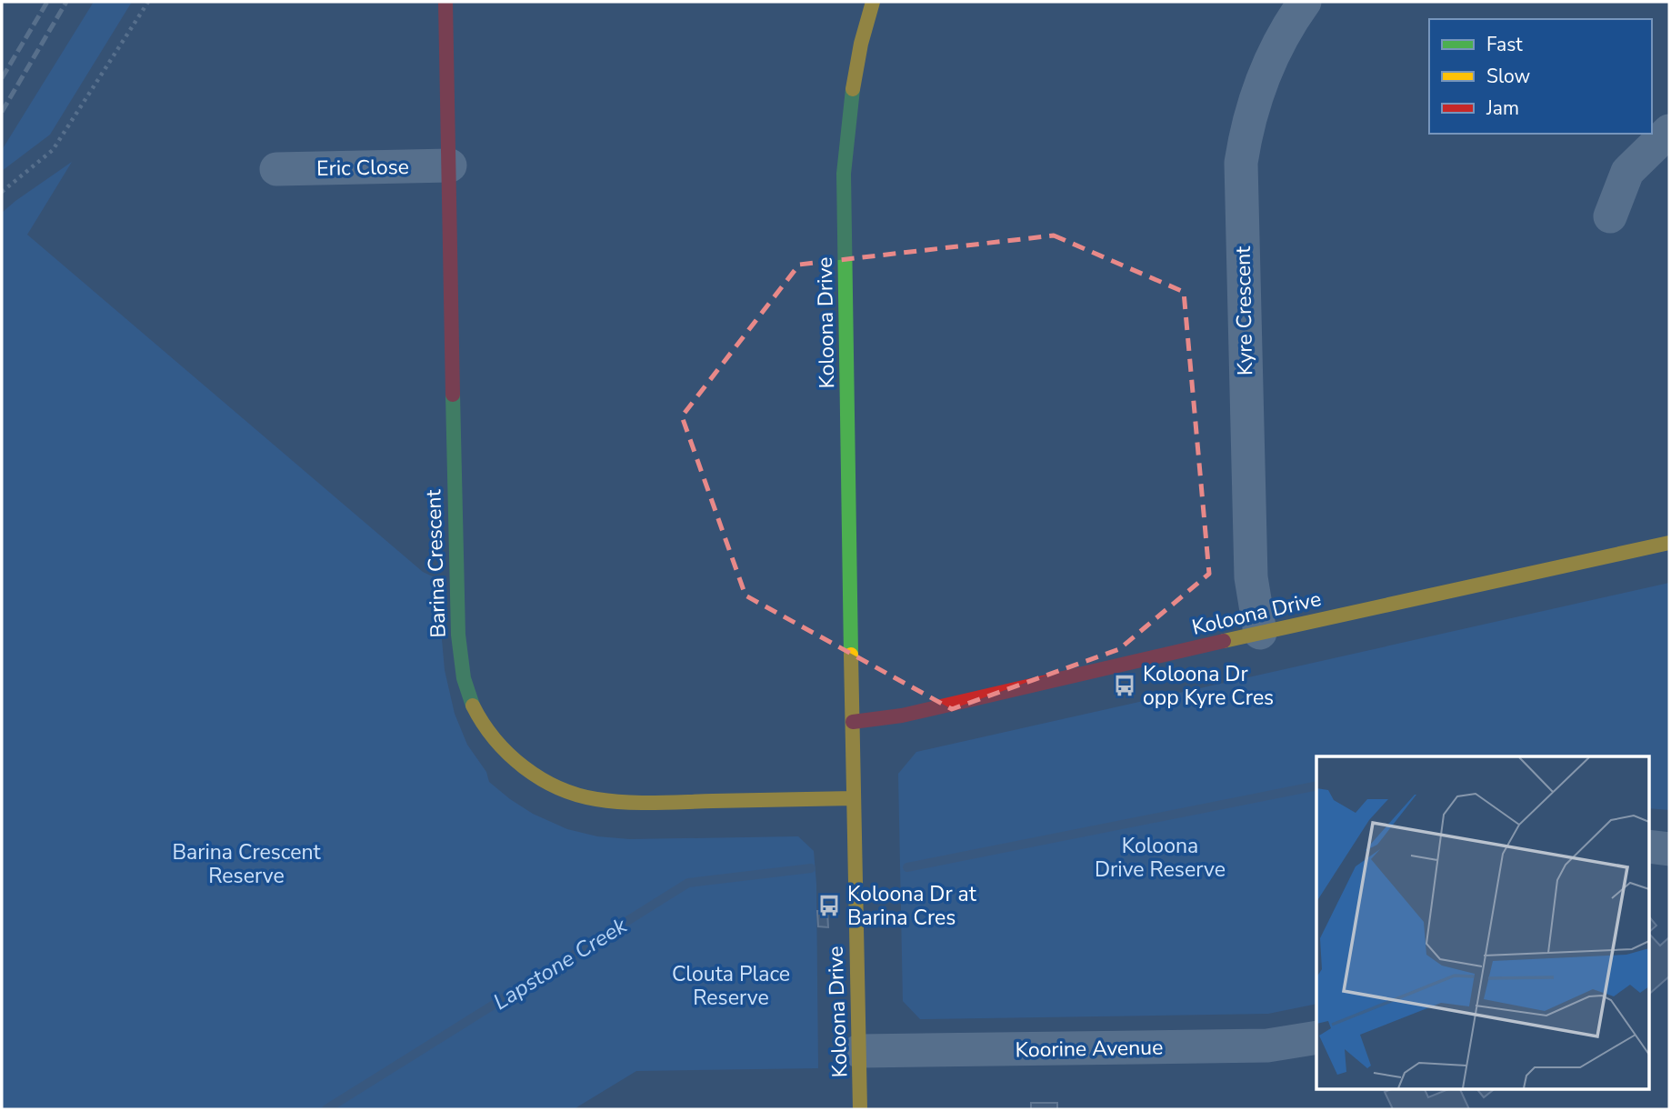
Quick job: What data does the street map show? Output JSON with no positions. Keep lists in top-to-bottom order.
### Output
{
  "streets": {
    "street": [
      "Eric Close",
      "Kyre Crescent",
      "Koloona Drive",
      "Barina Crescent",
      "Koorine Avenue"
    ]
  },
  "crossings": [
    ["Eric Close", "Barina Crescent"],
    ["Kyre Crescent", "Koloona Drive"],
    ["Koloona Drive", "Barina Crescent"],
    ["Koloona Drive", "Koorine Avenue"]
  ],
  "water": ["Lapstone Creek"],
  "parks": ["Koloona Drive Reserve", "Barina Crescent Reserve", "Clouta Place Reserve"],
  "places": {
    "bus stop": ["Koloona Dr opp Kyre Cres", "Koloona Dr at Barina Cres"]
  },
  "legend": ["Fast", "Slow", "Jam"]
}
